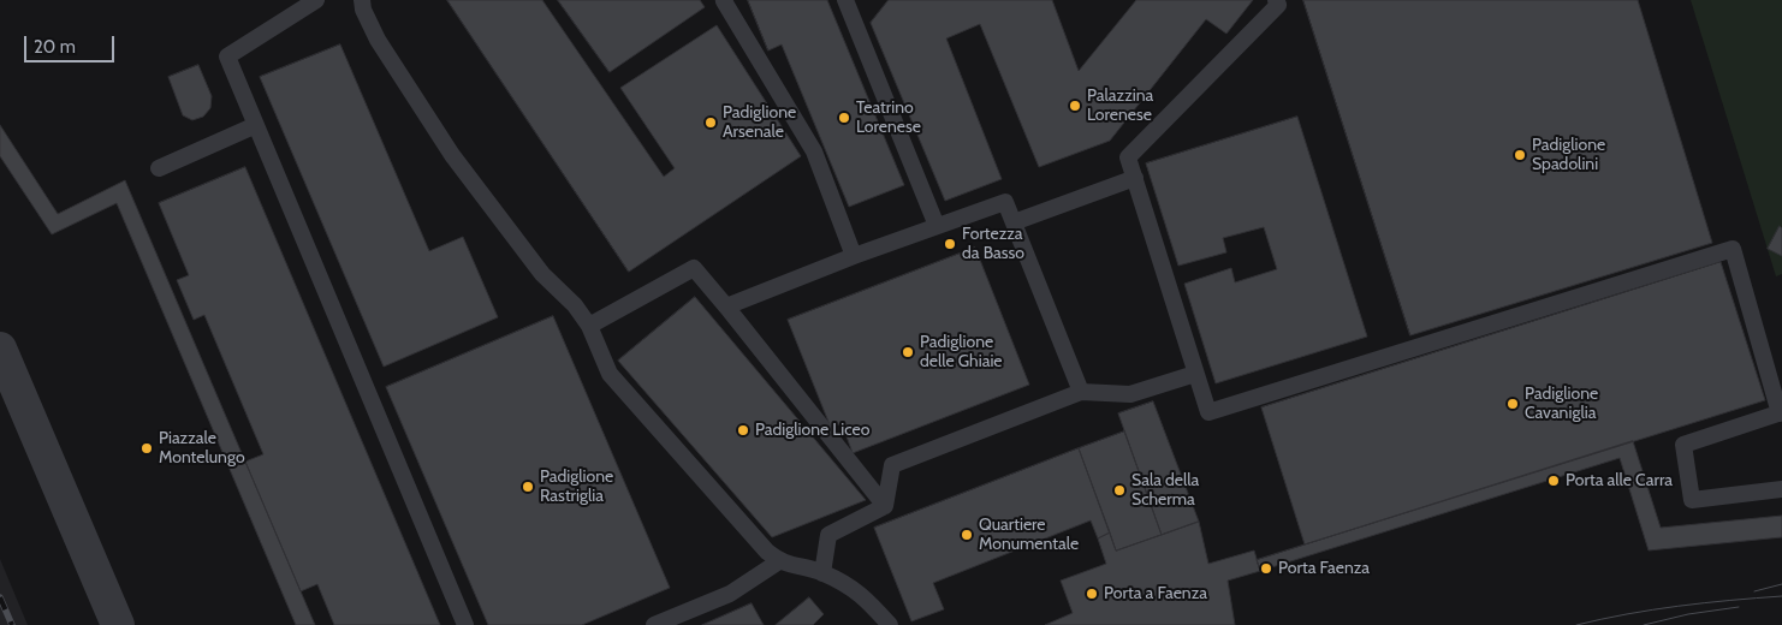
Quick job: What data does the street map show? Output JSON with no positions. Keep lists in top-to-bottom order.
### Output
{
  "places": [
    "Palazzina Lorenese",
    "Teatrino Lorenese",
    "Padiglione Arsenale",
    "Padiglione Spadolini",
    "Fortezza da Basso",
    "Padiglione delle Ghiaie",
    "Padiglione Cavaniglia",
    "Padiglione Liceo",
    "Piazzale Montelungo",
    "Porta alle Carra",
    "Padiglione Rastriglia",
    "Sala della Scherma",
    "Quartiere Monumentale",
    "Porta Faenza",
    "Porta a Faenza"
  ],
  "scale_bar": "20 m"
}
